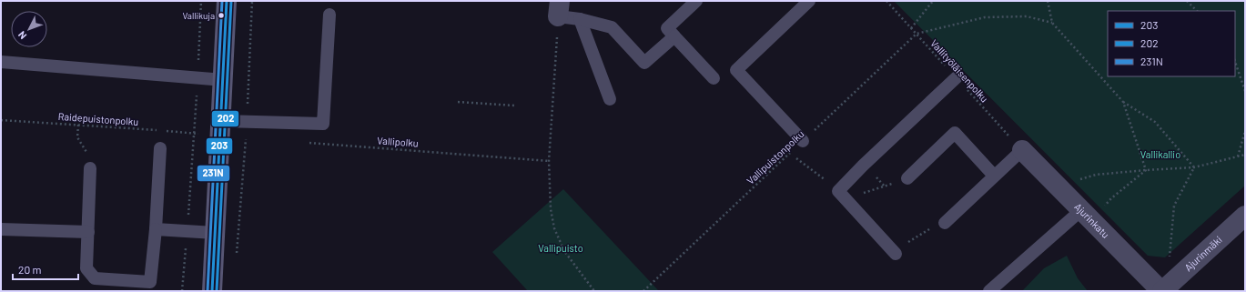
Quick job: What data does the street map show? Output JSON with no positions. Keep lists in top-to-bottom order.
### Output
{
  "streets": {
    "street": ["Ajurinkatu", "Ajurinmäki"],
    "path": [
      "Vallityöläisenpolku",
      "Raidepuistonpolku",
      "Vallipolku",
      "Vallipuistonpolku"
    ]
  },
  "crossings": [
    ["Vallityöläisenpolku", "Vallipuistonpolku"],
    ["Vallityöläisenpolku", "Ajurinkatu"],
    ["Ajurinkatu", "Ajurinmäki"]
  ],
  "parks": ["Vallikallio", "Vallipuisto"],
  "places": ["Vallikuja"],
  "lines": ["transit line 203", "transit line 202", "transit line 231N"],
  "legend": ["203", "202", "231N"],
  "scale_bar": "20 m",
  "north": "bottom left"
}
